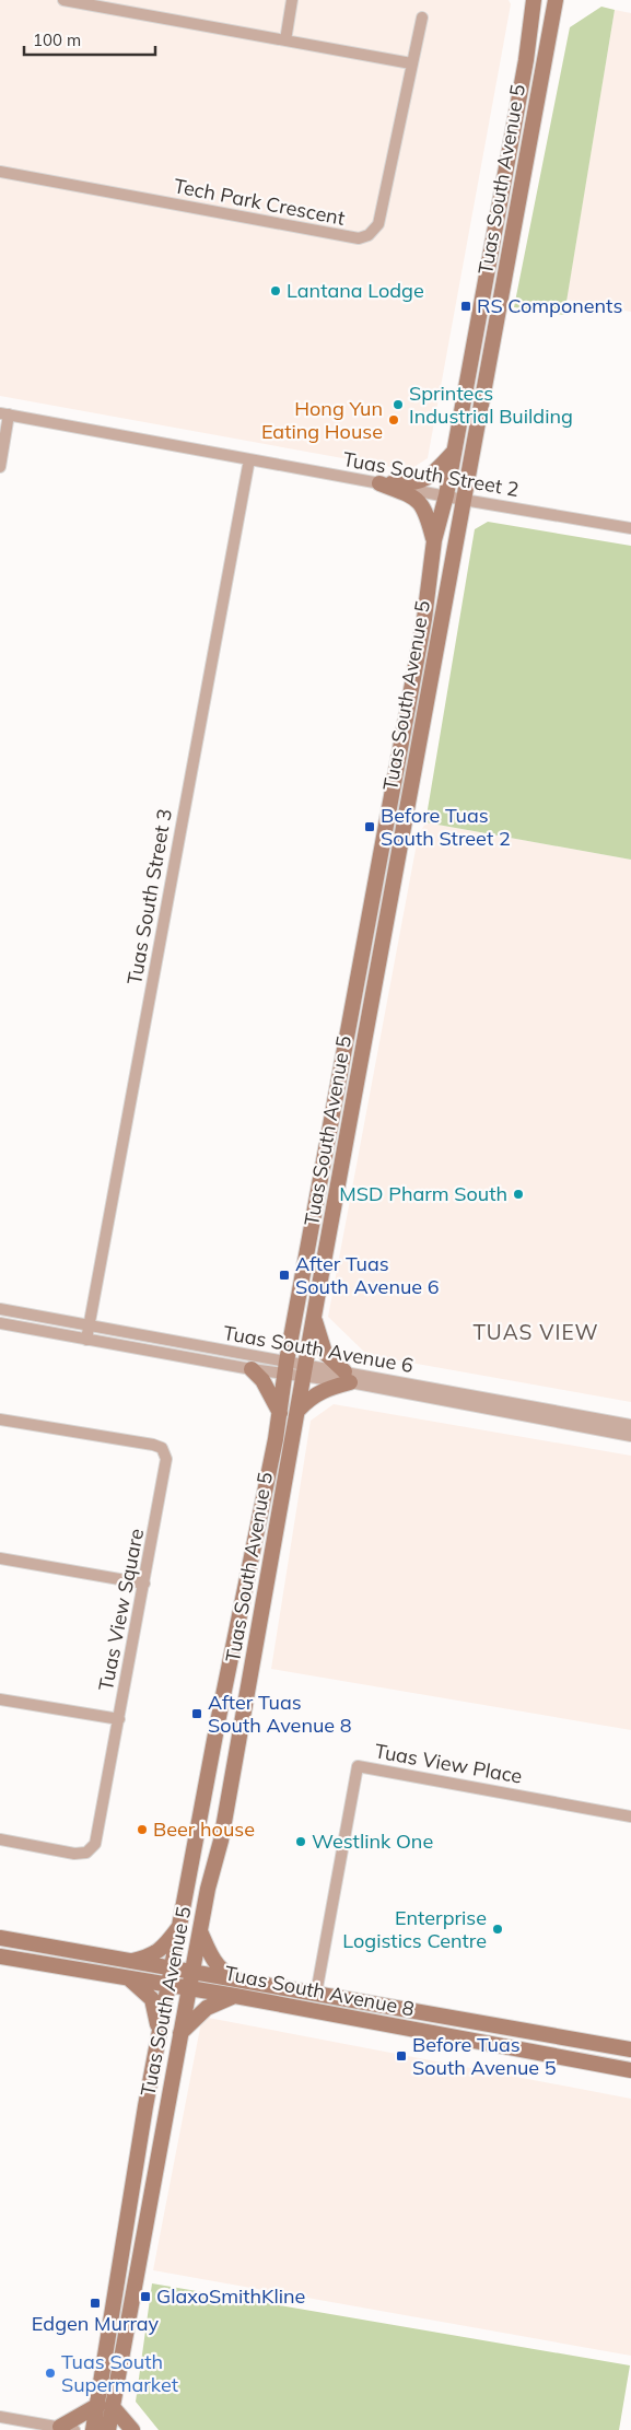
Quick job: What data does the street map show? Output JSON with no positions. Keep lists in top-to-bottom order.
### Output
{
  "streets": {
    "main road": ["Tuas South Avenue 5", "Tuas South Avenue 8"],
    "street": [
      "Tech Park Crescent",
      "Tuas South Street 2",
      "Tuas South Street 3",
      "Tuas South Avenue 6",
      "Tuas View Square",
      "Tuas View Place"
    ]
  },
  "crossings": [
    ["Tuas South Avenue 5", "Tuas South Street 2"],
    ["Tuas South Avenue 5", "Tuas South Avenue 6"],
    ["Tuas South Avenue 5", "Tuas South Avenue 8"],
    ["Tuas South Street 2", "Tuas South Street 3"],
    ["Tuas South Street 3", "Tuas South Avenue 6"],
    ["Tuas View Place", "Tuas South Avenue 8"]
  ],
  "districts": ["TUAS VIEW"],
  "places": {
    "other": [
      "Lantana Lodge",
      "Sprintecs Industrial Building",
      "Hong Yun Eating House",
      "MSD Pharm South",
      "Beer house",
      "Westlink One",
      "Enterprise Logistics Centre",
      "Tuas South Supermarket"
    ],
    "transit": [
      "RS Components",
      "Before Tuas South Street 2",
      "After Tuas South Avenue 6",
      "After Tuas South Avenue 8",
      "Before Tuas South Avenue 5",
      "GlaxoSmithKline",
      "Edgen Murray"
    ]
  },
  "scale_bar": "100 m"
}
